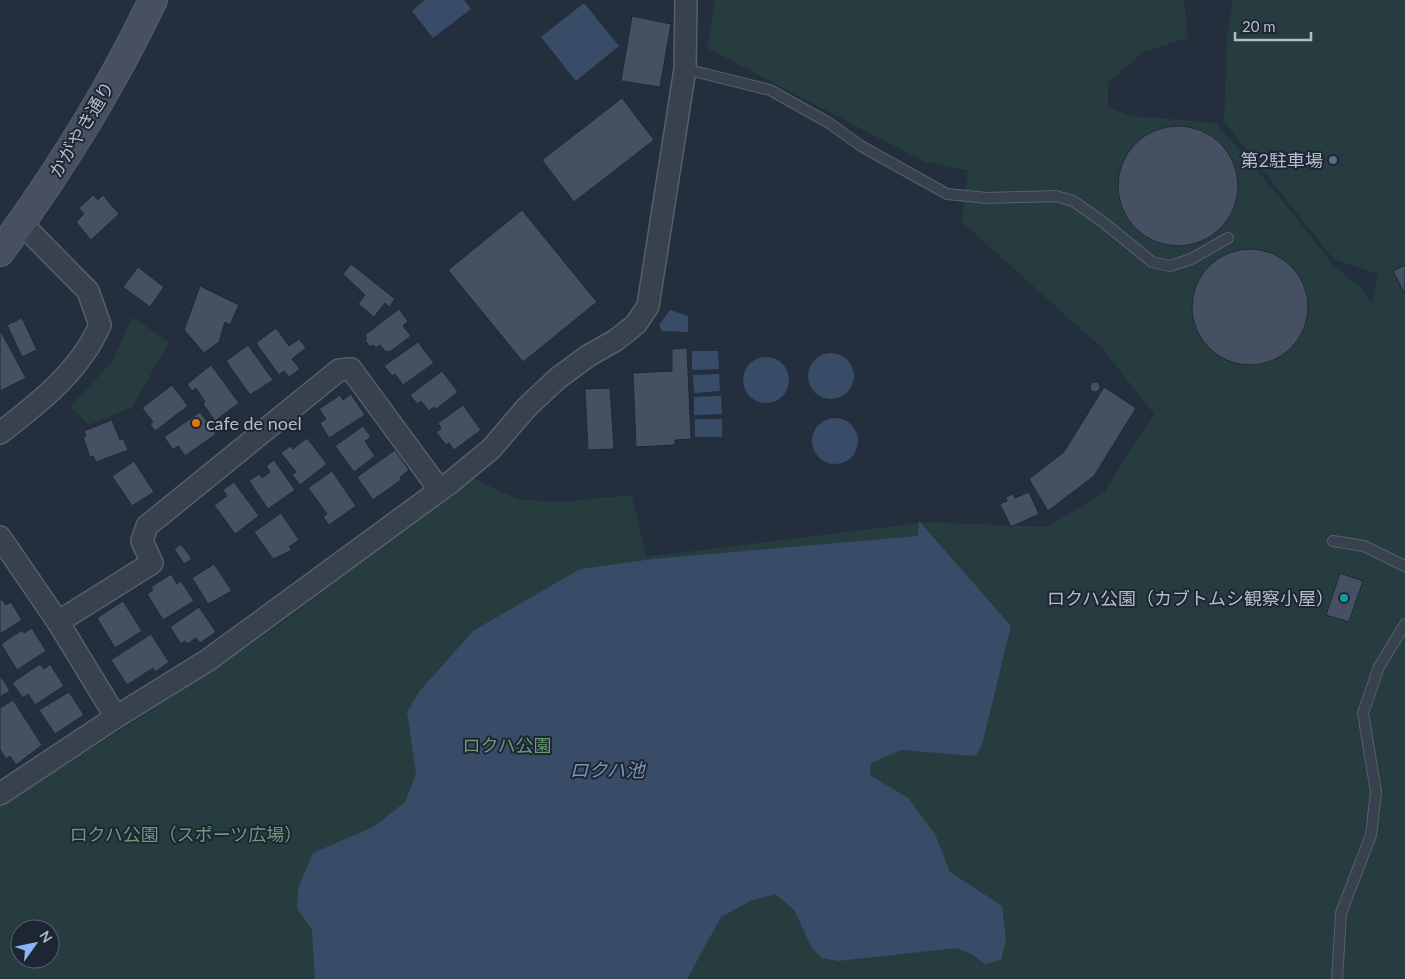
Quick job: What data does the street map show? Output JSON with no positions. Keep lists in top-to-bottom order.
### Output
{
  "streets": {
    "street": ["かがやき通り"]
  },
  "water": ["ロクハ池"],
  "parks": ["ロクハ公園", "ロクハ公園（スポーツ広場）"],
  "places": ["第2駐車場", "cafe de noel", "ロクハ公園（カブトムシ観察小屋）"],
  "scale_bar": "20 m",
  "north": "top right"
}
